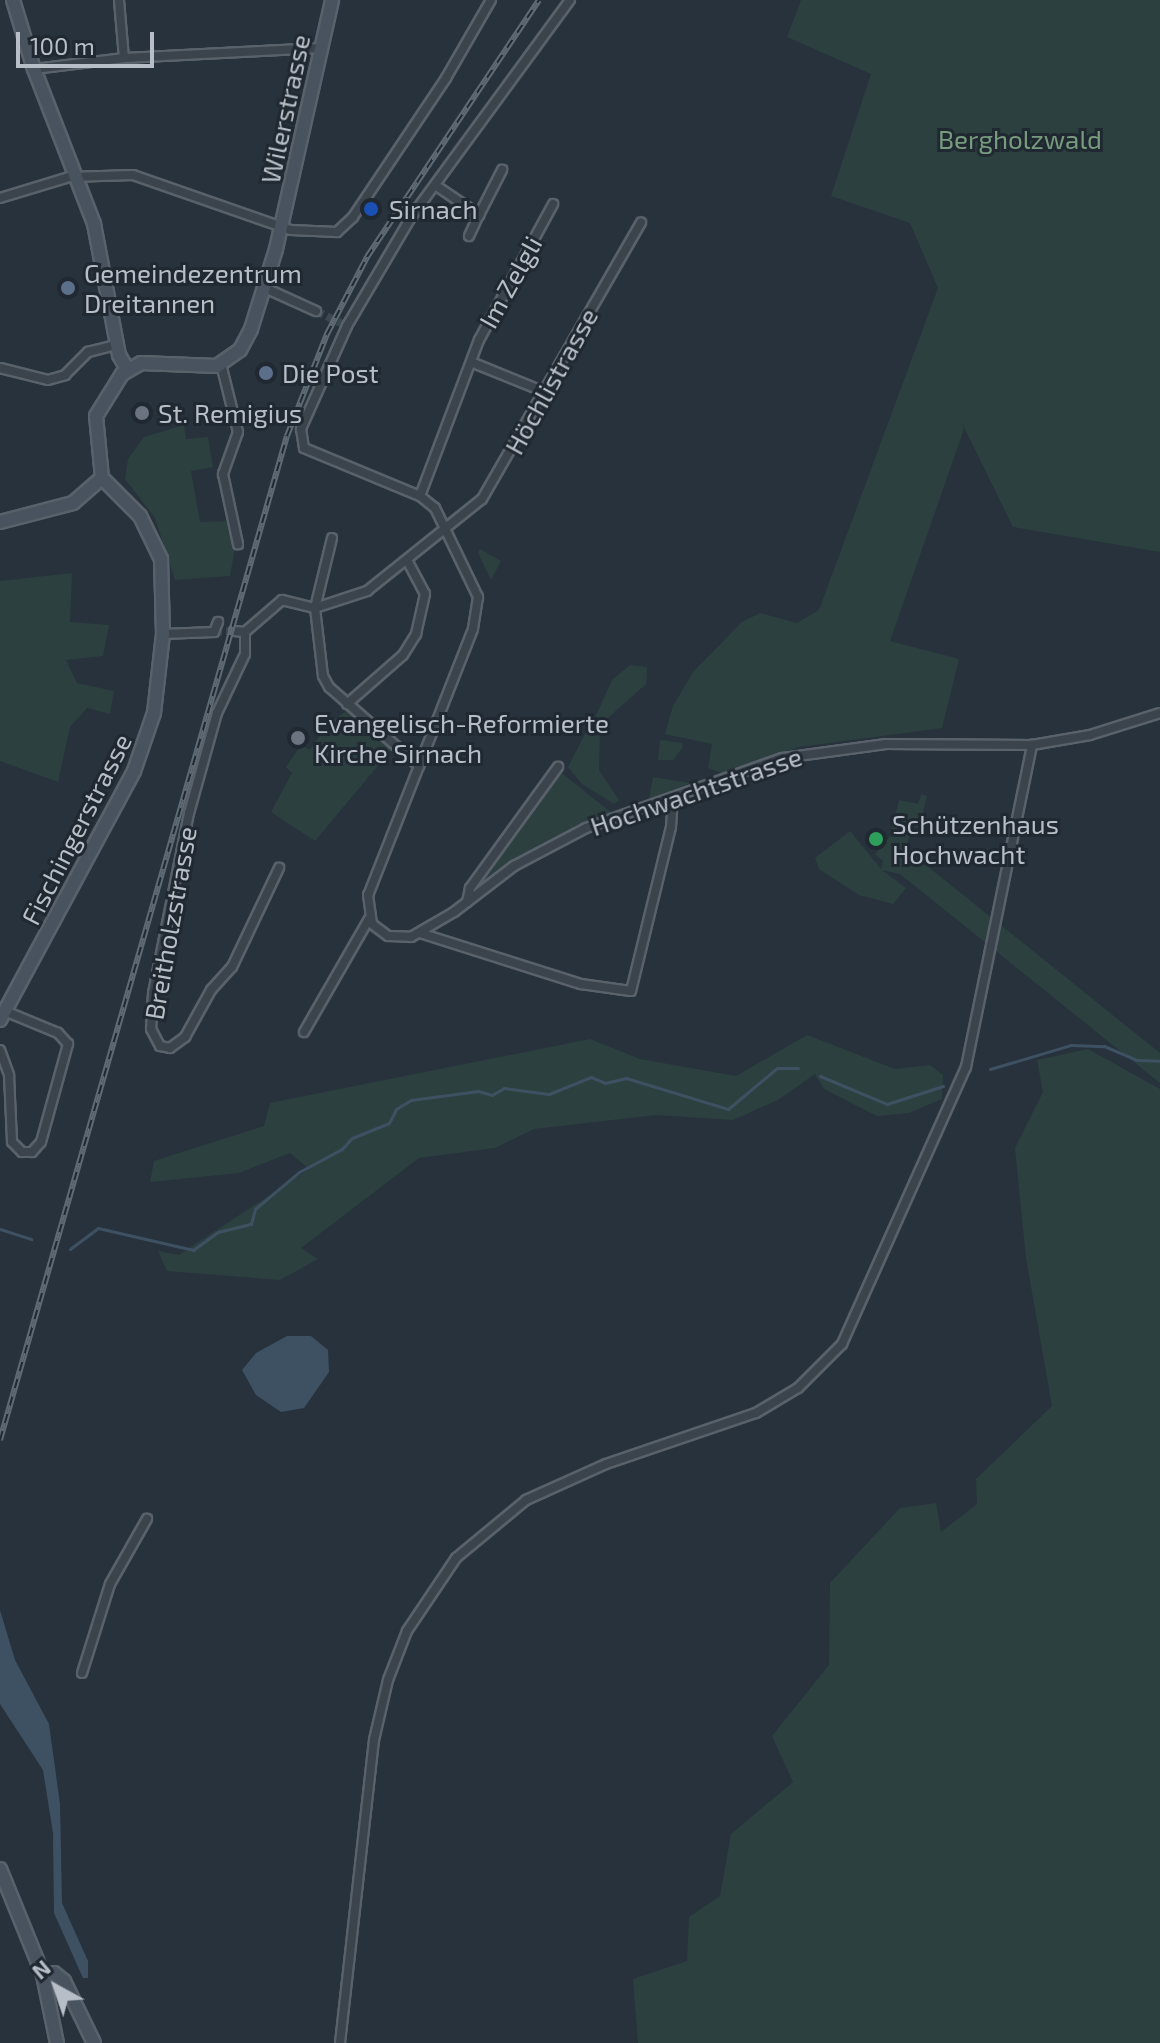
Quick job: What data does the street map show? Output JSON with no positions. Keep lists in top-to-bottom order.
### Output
{
  "streets": {
    "main road": ["Wilerstrasse", "Fischingerstrasse"],
    "street": [
      "Im Zelgli",
      "Höchlistrasse",
      "Hochwachtstrasse",
      "Breitholzstrasse"
    ]
  },
  "parks": ["Bergholzwald"],
  "places": [
    "Sirnach",
    "Gemeindezentrum Dreitannen",
    "Die Post",
    "St. Remigius",
    "Evangelisch-Reformierte Kirche Sirnach",
    "Schützenhaus Hochwacht"
  ],
  "scale_bar": "100 m",
  "north": "top left"
}
